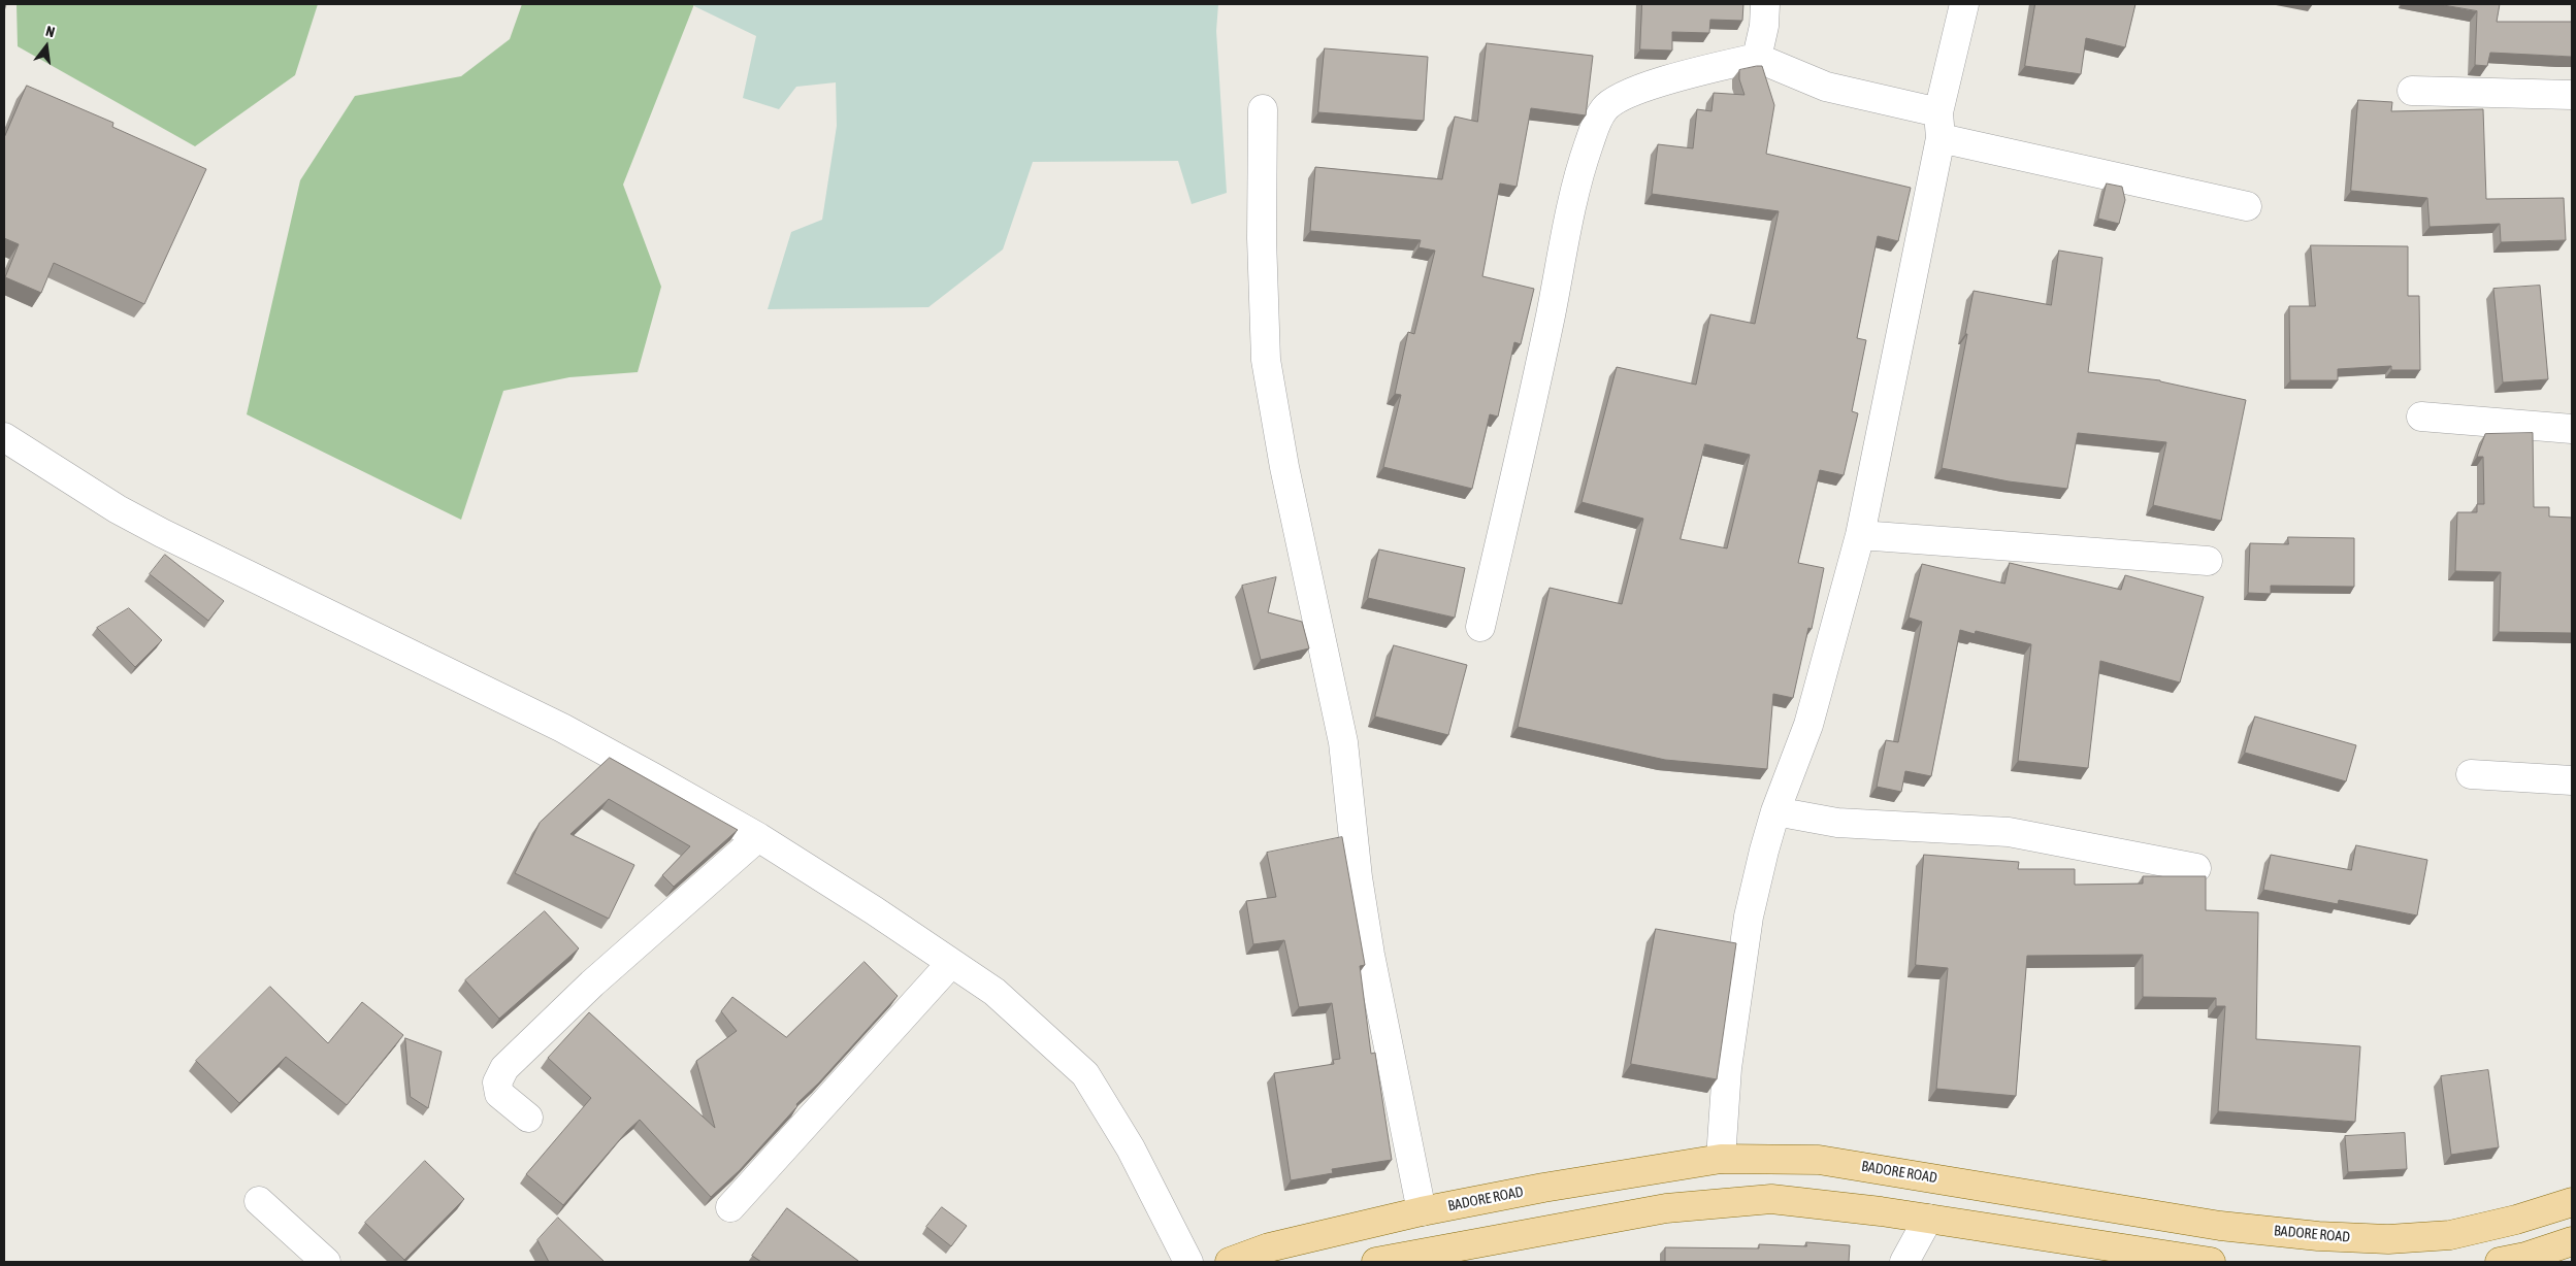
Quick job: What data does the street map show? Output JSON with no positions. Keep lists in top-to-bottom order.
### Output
{
  "streets": {
    "main road": ["BADORE ROAD"]
  },
  "north": "top"
}
